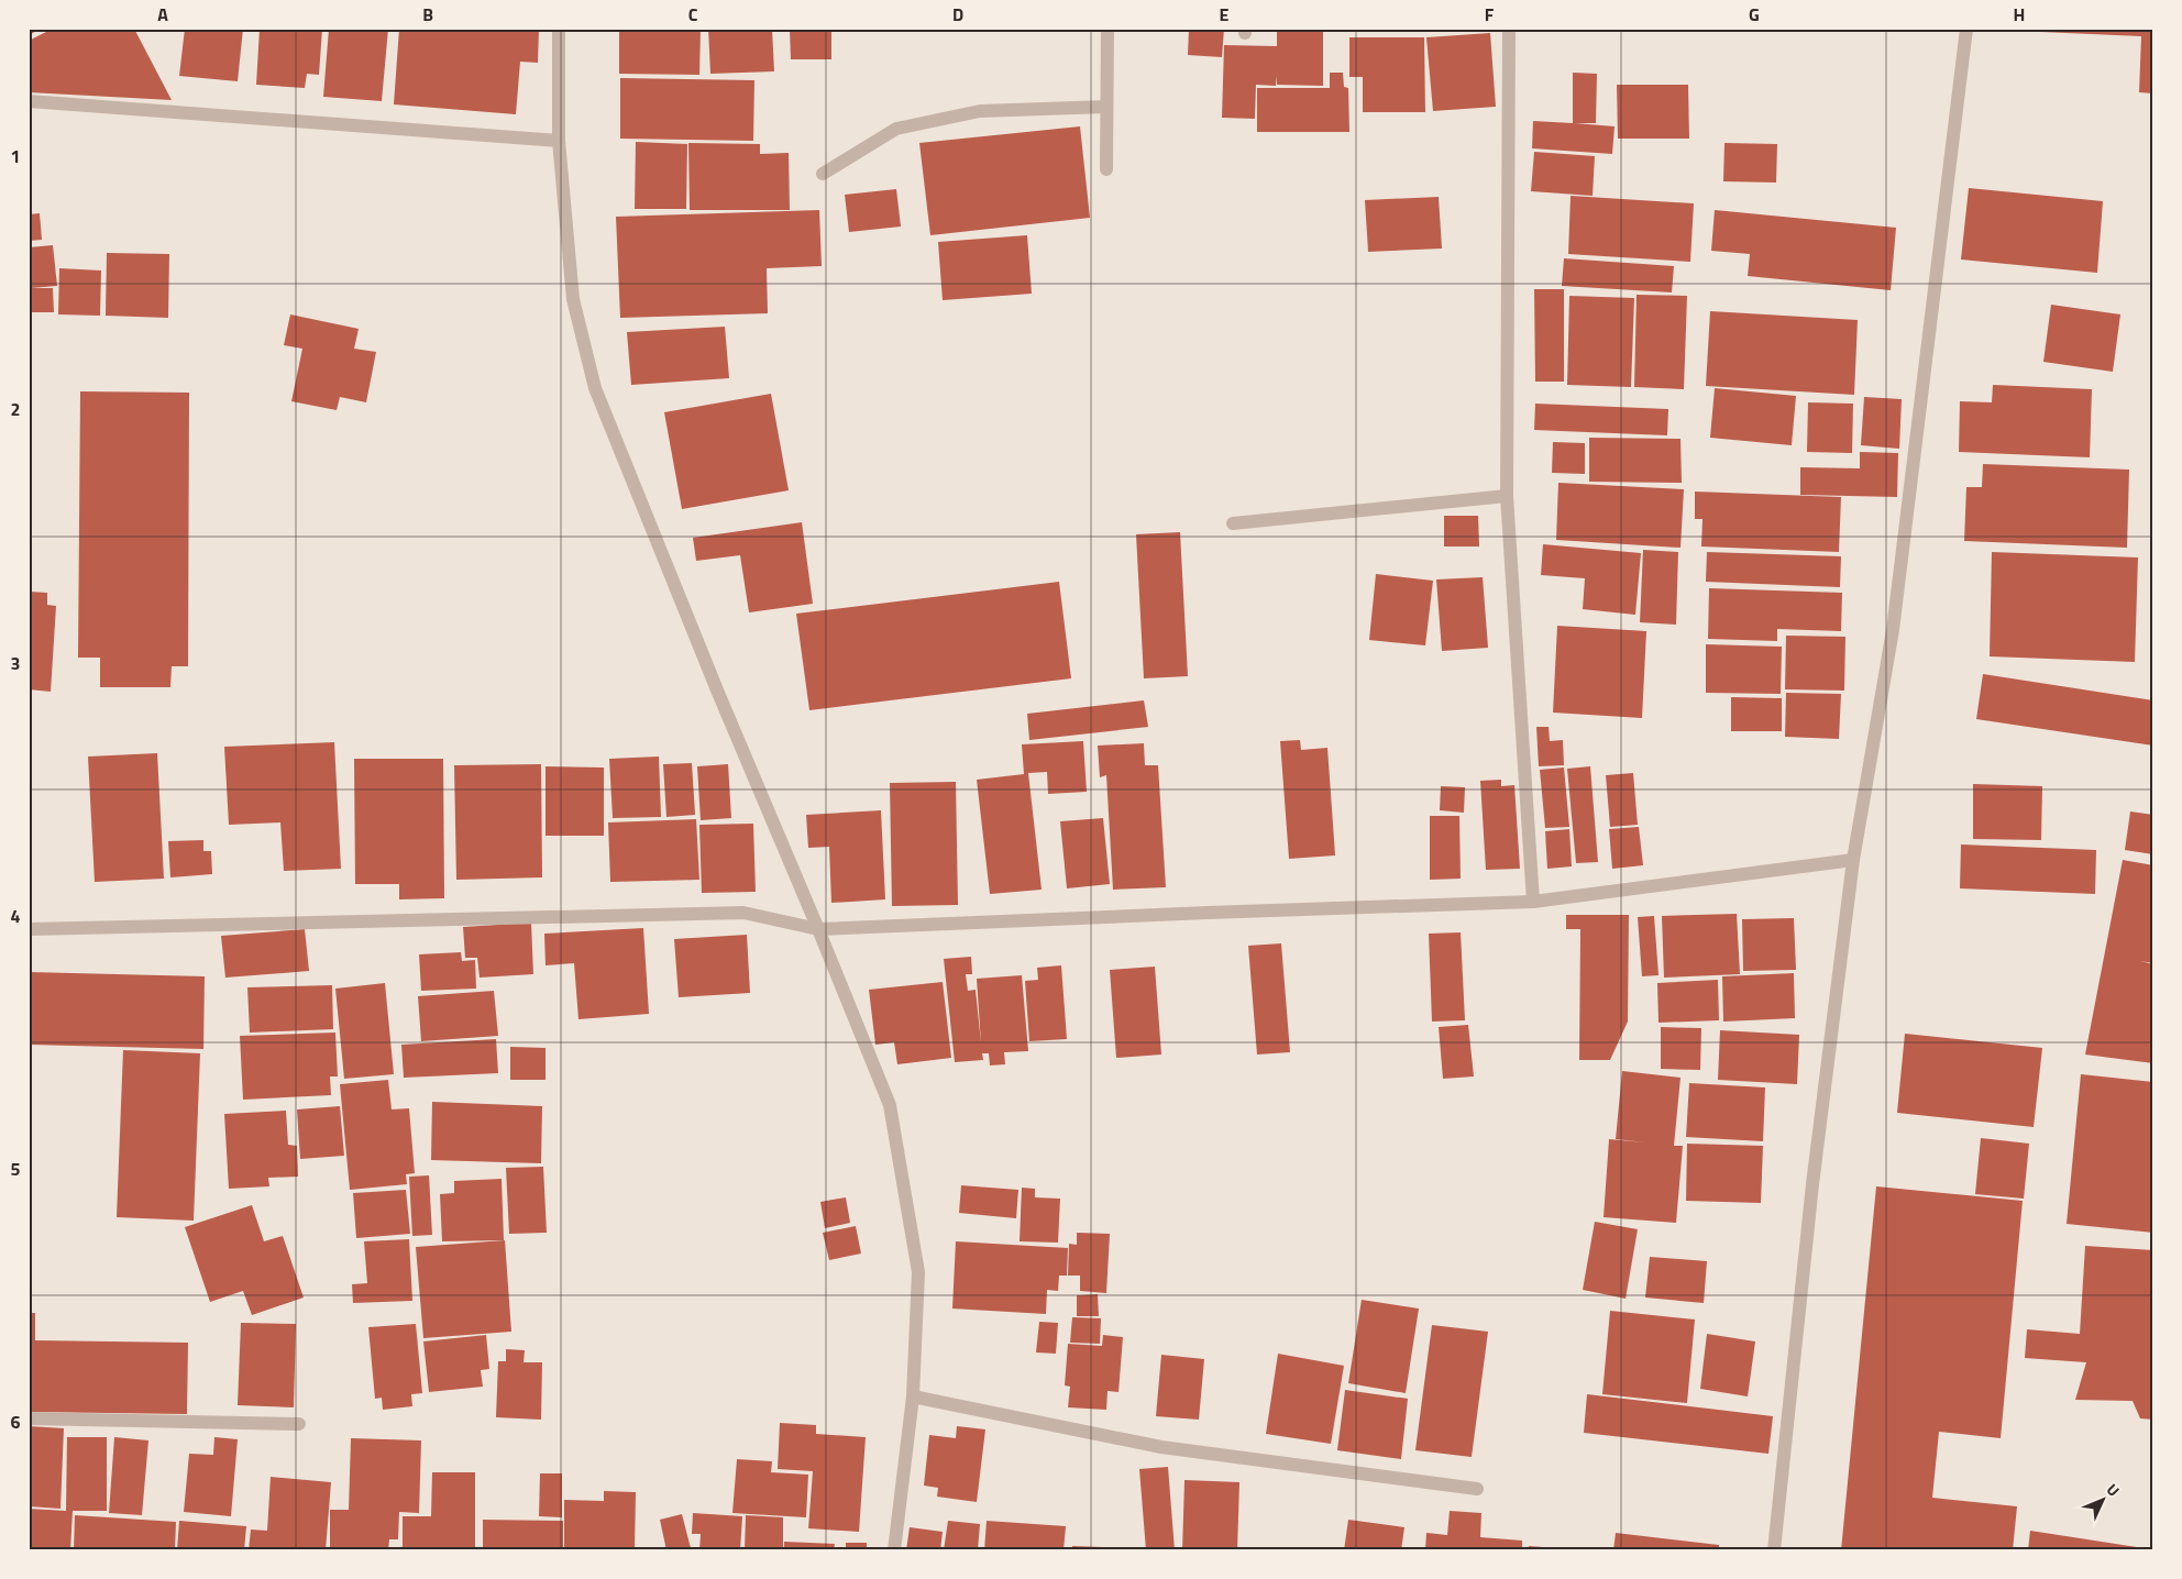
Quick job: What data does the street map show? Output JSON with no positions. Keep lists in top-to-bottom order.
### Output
{
  "north": "top right",
  "grid": {
    "columns": [
      "A",
      "B",
      "C",
      "D",
      "E",
      "F",
      "G",
      "H"
    ],
    "rows": [
      "1",
      "2",
      "3",
      "4",
      "5",
      "6"
    ]
  }
}
